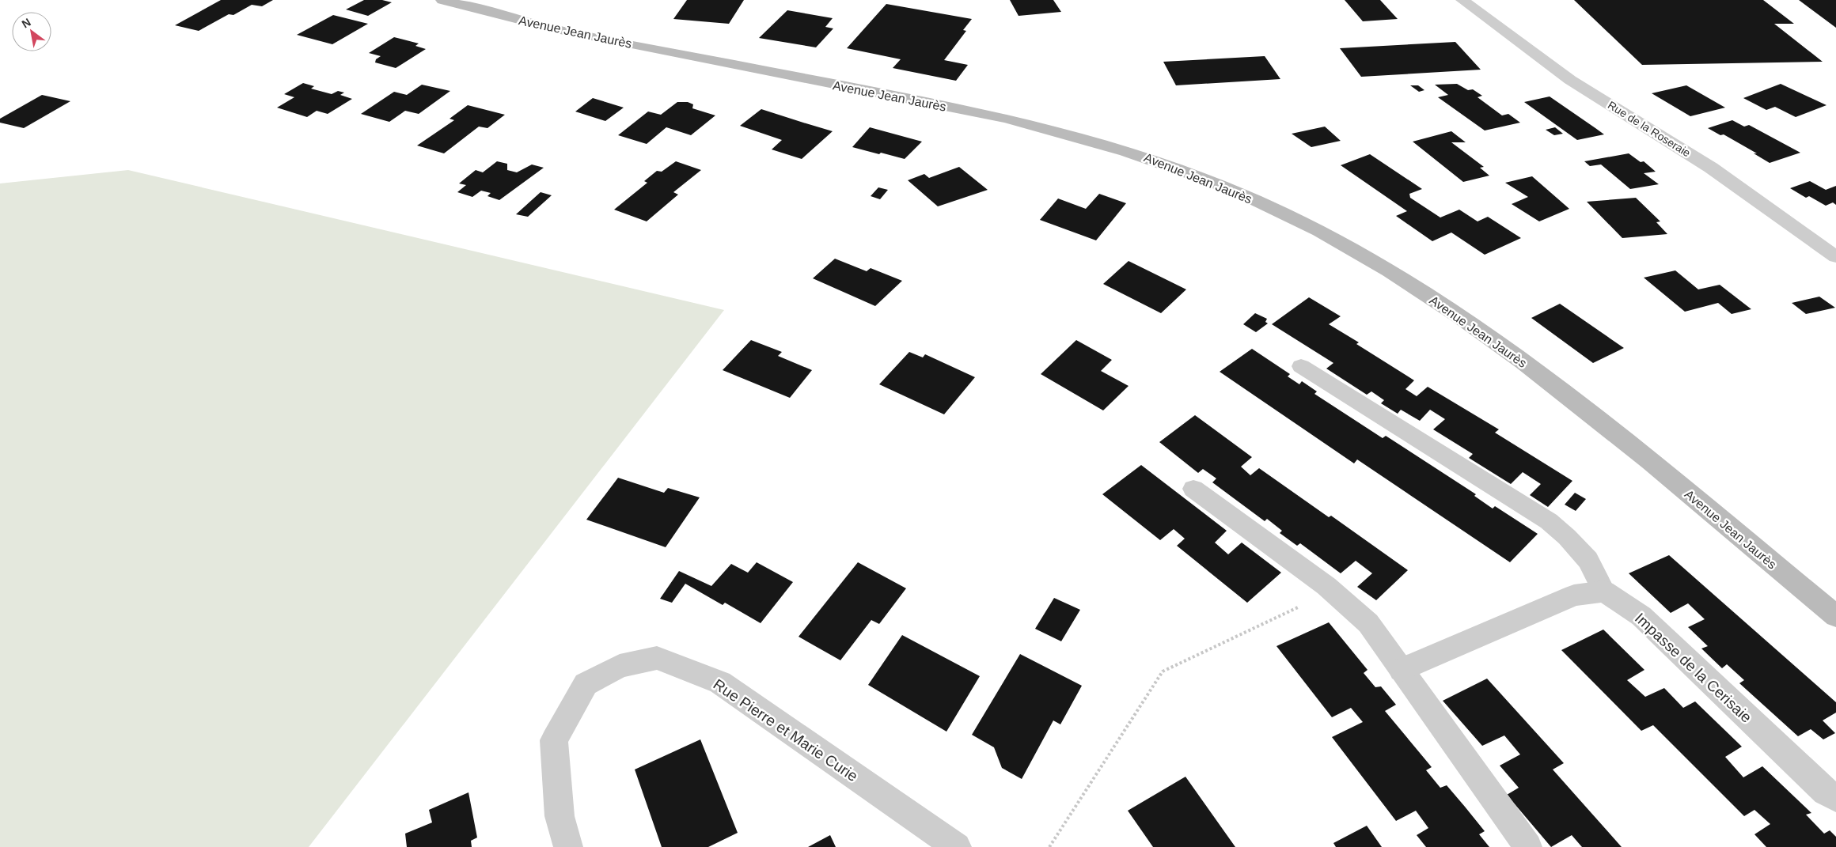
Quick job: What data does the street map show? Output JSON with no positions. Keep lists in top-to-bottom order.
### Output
{
  "streets": {
    "main road": ["Avenue Jean Jaurès"],
    "street": ["Rue de la Roseraie", "Impasse de la Cerisaie", "Rue Pierre et Marie Curie"]
  },
  "north": "top left"
}
